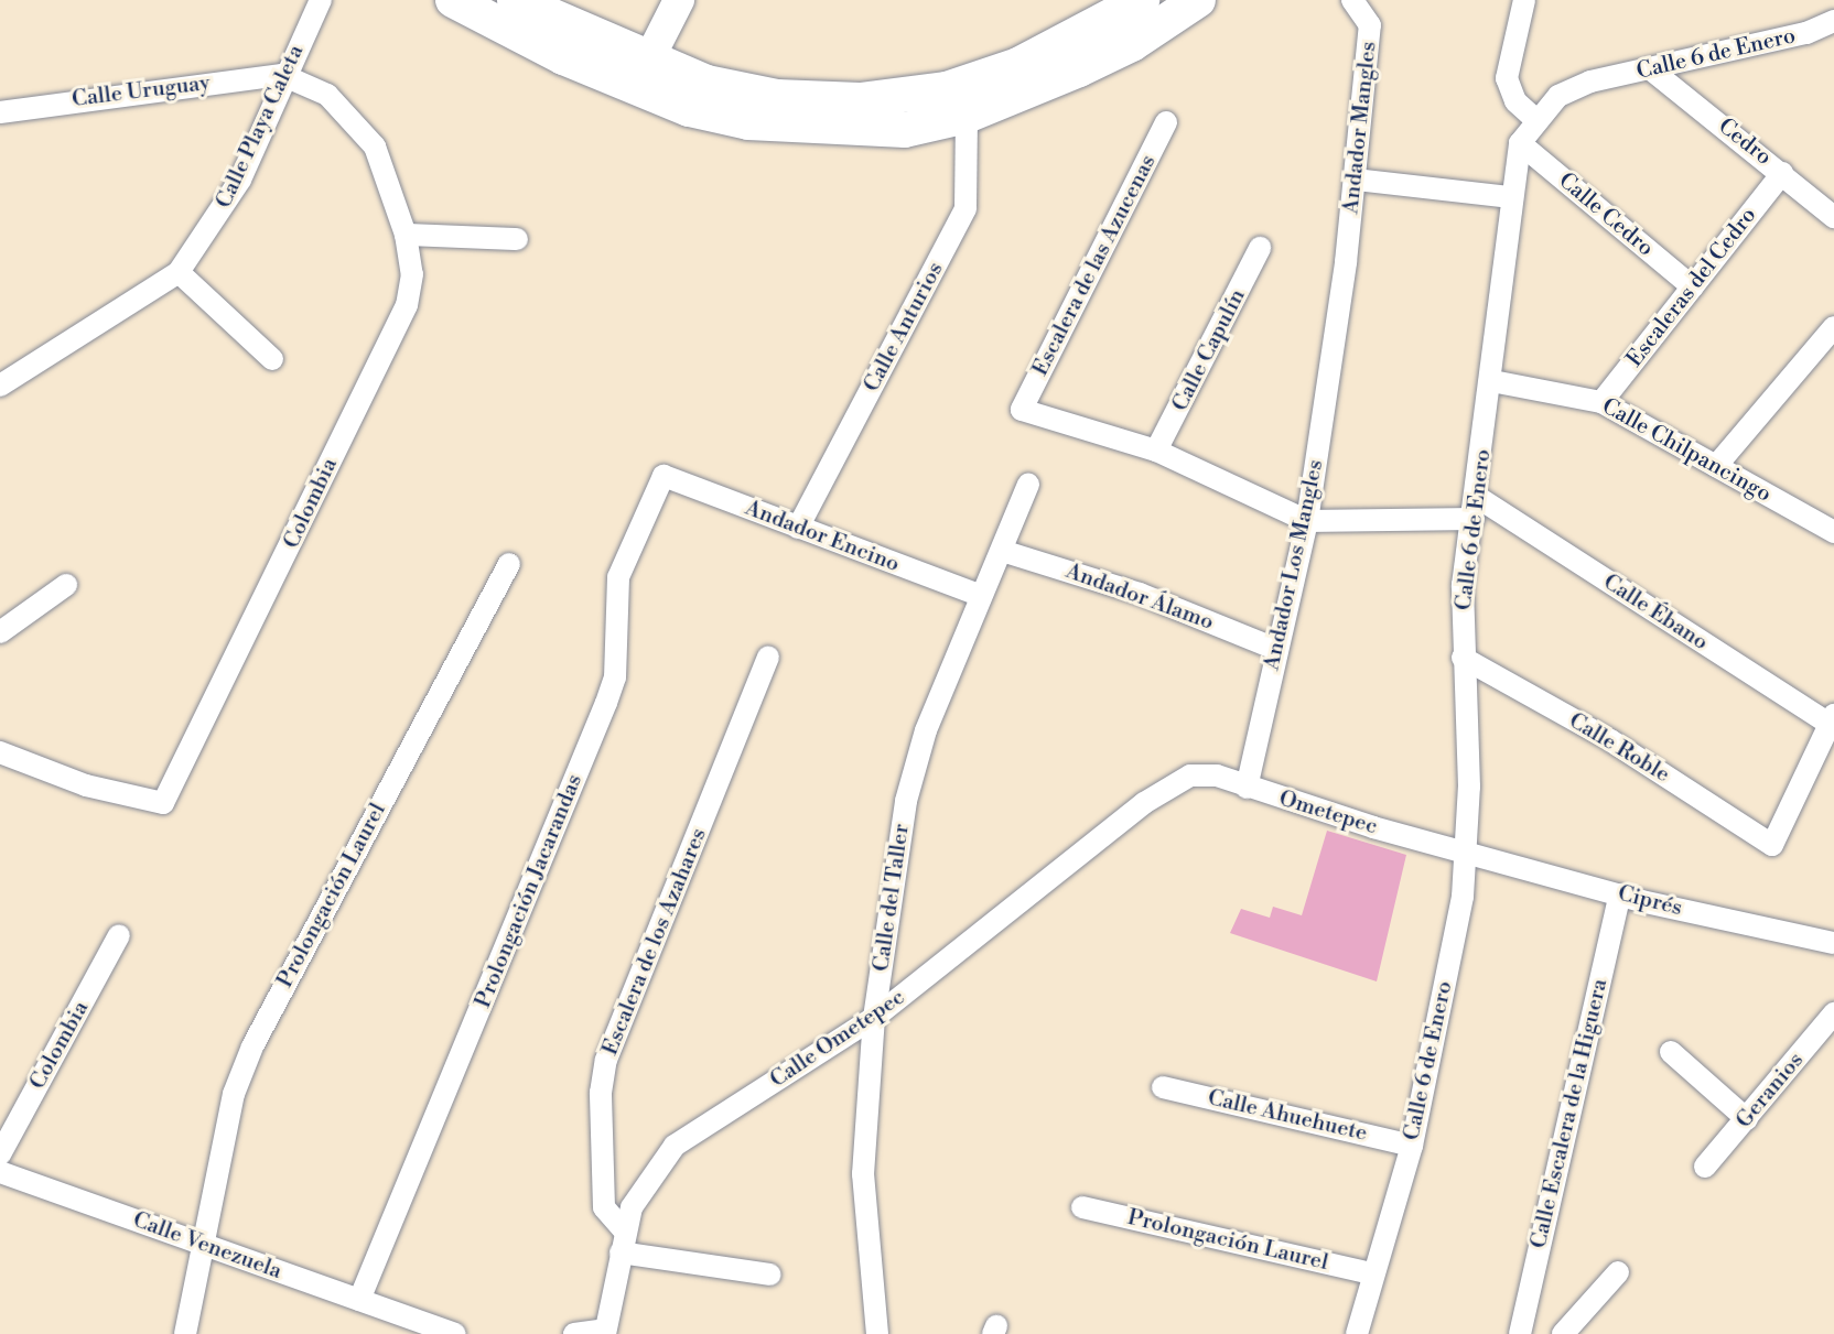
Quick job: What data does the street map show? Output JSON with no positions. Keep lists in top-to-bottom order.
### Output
{
  "streets": {
    "street": [
      "Calle 6 de Enero",
      "Calle Uruguay",
      "Calle Playa Caleta",
      "Andador Mangles",
      "Cedro",
      "Calle Cedro",
      "Escalera de las Azucenas",
      "Escaleras del Cedro",
      "Calle Anturios",
      "Calle Capulín",
      "Calle Chilpancingo",
      "Colombia",
      "Andador Encino",
      "Andador Los Mangles",
      "Andador Álamo",
      "Calle Ébano",
      "Calle Roble",
      "Ometepec",
      "Prolongación Jacarandas",
      "Prolongación Laurel",
      "Calle del Taller",
      "Ciprés",
      "Escalera de los Azahares",
      "Calle Ometepec",
      "Geranios",
      "Calle Escalera de la Higuera",
      "Calle Ahuehuete",
      "Calle Venezuela"
    ]
  },
  "crossings": [
    ["Calle 6 de Enero", "Cedro"],
    ["Calle 6 de Enero", "Calle Cedro"],
    ["Calle 6 de Enero", "Calle Chilpancingo"],
    ["Calle 6 de Enero", "Calle Ébano"],
    ["Calle 6 de Enero", "Calle Roble"],
    ["Calle 6 de Enero", "Ometepec"],
    ["Calle 6 de Enero", "Prolongación Laurel"],
    ["Calle 6 de Enero", "Ciprés"],
    ["Calle 6 de Enero", "Calle Ahuehuete"],
    ["Calle Uruguay", "Calle Playa Caleta"],
    ["Calle Uruguay", "Colombia"],
    ["Calle Playa Caleta", "Colombia"],
    ["Andador Mangles", "Andador Los Mangles"],
    ["Cedro", "Escaleras del Cedro"],
    ["Calle Cedro", "Escaleras del Cedro"],
    ["Escalera de las Azucenas", "Calle Capulín"],
    ["Escaleras del Cedro", "Calle Chilpancingo"],
    ["Calle Anturios", "Andador Encino"],
    ["Andador Encino", "Prolongación Jacarandas"],
    ["Andador Encino", "Calle del Taller"],
    ["Andador Los Mangles", "Andador Álamo"],
    ["Andador Los Mangles", "Ometepec"],
    ["Andador Álamo", "Calle del Taller"],
    ["Calle Ébano", "Calle Roble"],
    ["Ometepec", "Ciprés"],
    ["Ometepec", "Calle Ometepec"],
    ["Prolongación Jacarandas", "Calle Venezuela"],
    ["Prolongación Laurel", "Calle Venezuela"],
    ["Calle del Taller", "Calle Ometepec"],
    ["Ciprés", "Calle Escalera de la Higuera"],
    ["Escalera de los Azahares", "Calle Ometepec"]
  ]
}
